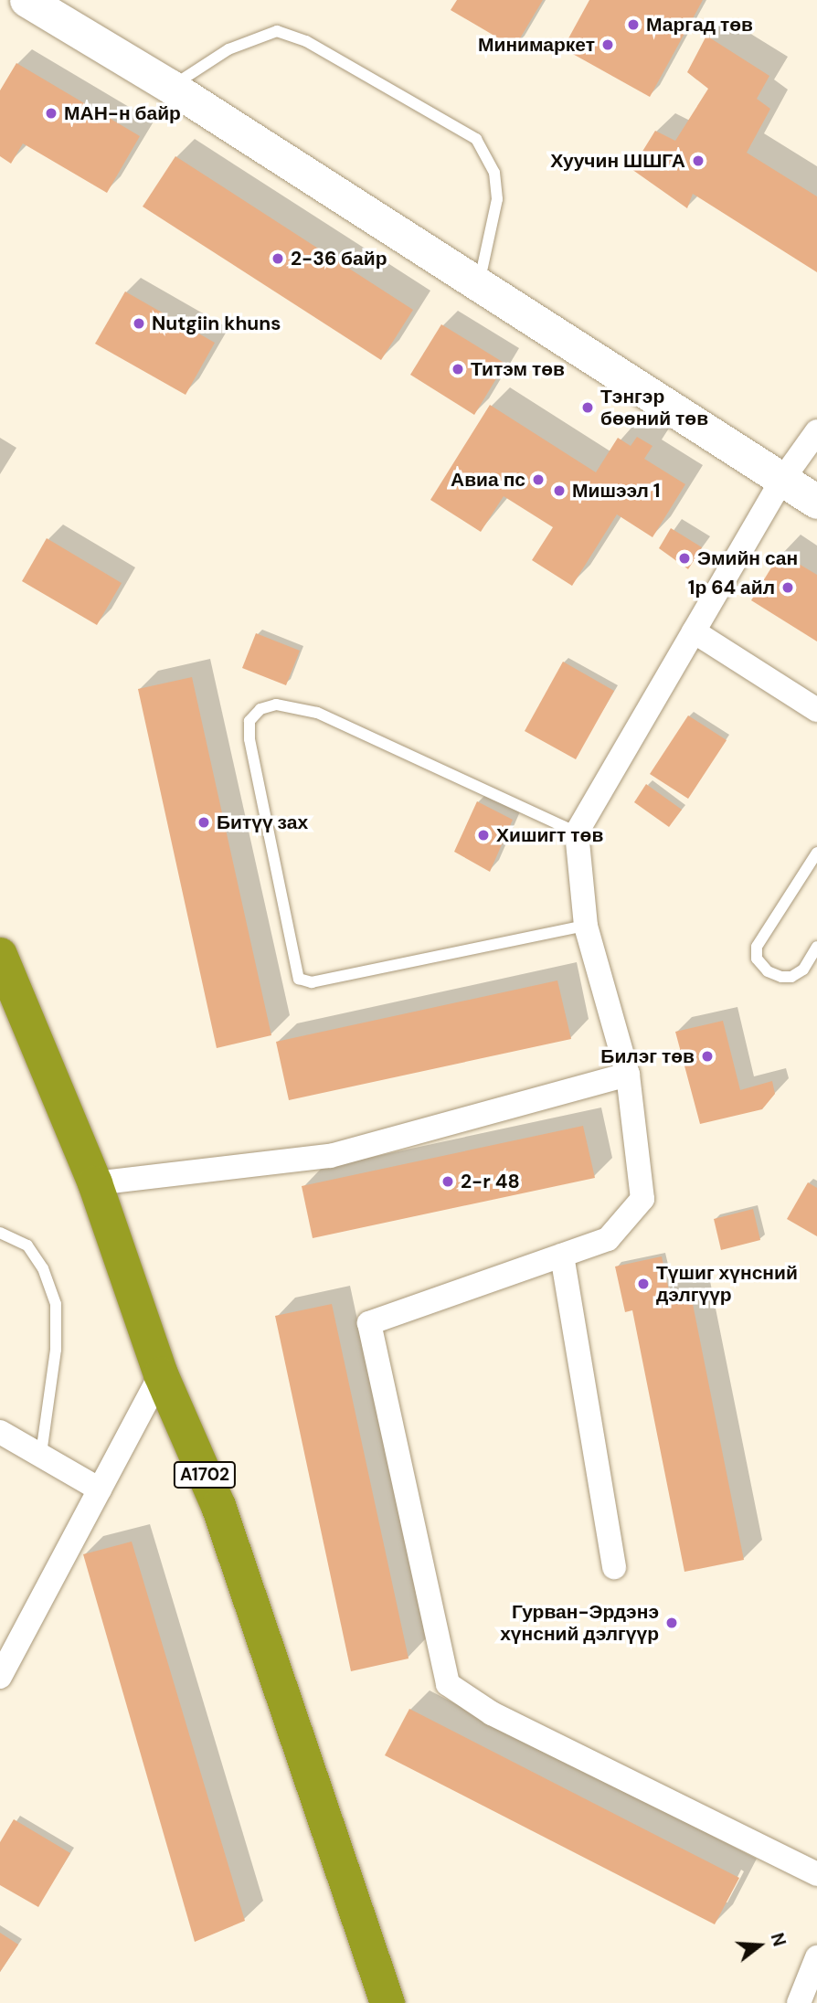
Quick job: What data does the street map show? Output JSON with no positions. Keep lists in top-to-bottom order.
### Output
{
  "streets": {
    "highway": ["A1702"]
  },
  "places": [
    "Маргад төв",
    "Минимаркет",
    "МАН-н байр",
    "Хуучин ШШГА",
    "2-36 байр",
    "Nutgiin khuns",
    "Титэм төв",
    "Тэнгэр бөөний төв",
    "Авиа пс",
    "Мишээл 1",
    "Эмийн сан",
    "1р 64 айл",
    "Битүү зах",
    "Хишигт төв",
    "Билэг төв",
    "2-r 48",
    "Түшиг хүнсний дэлгүүр",
    "Гурван-Эрдэнэ хүнсний дэлгүүр"
  ],
  "north": "right"
}
